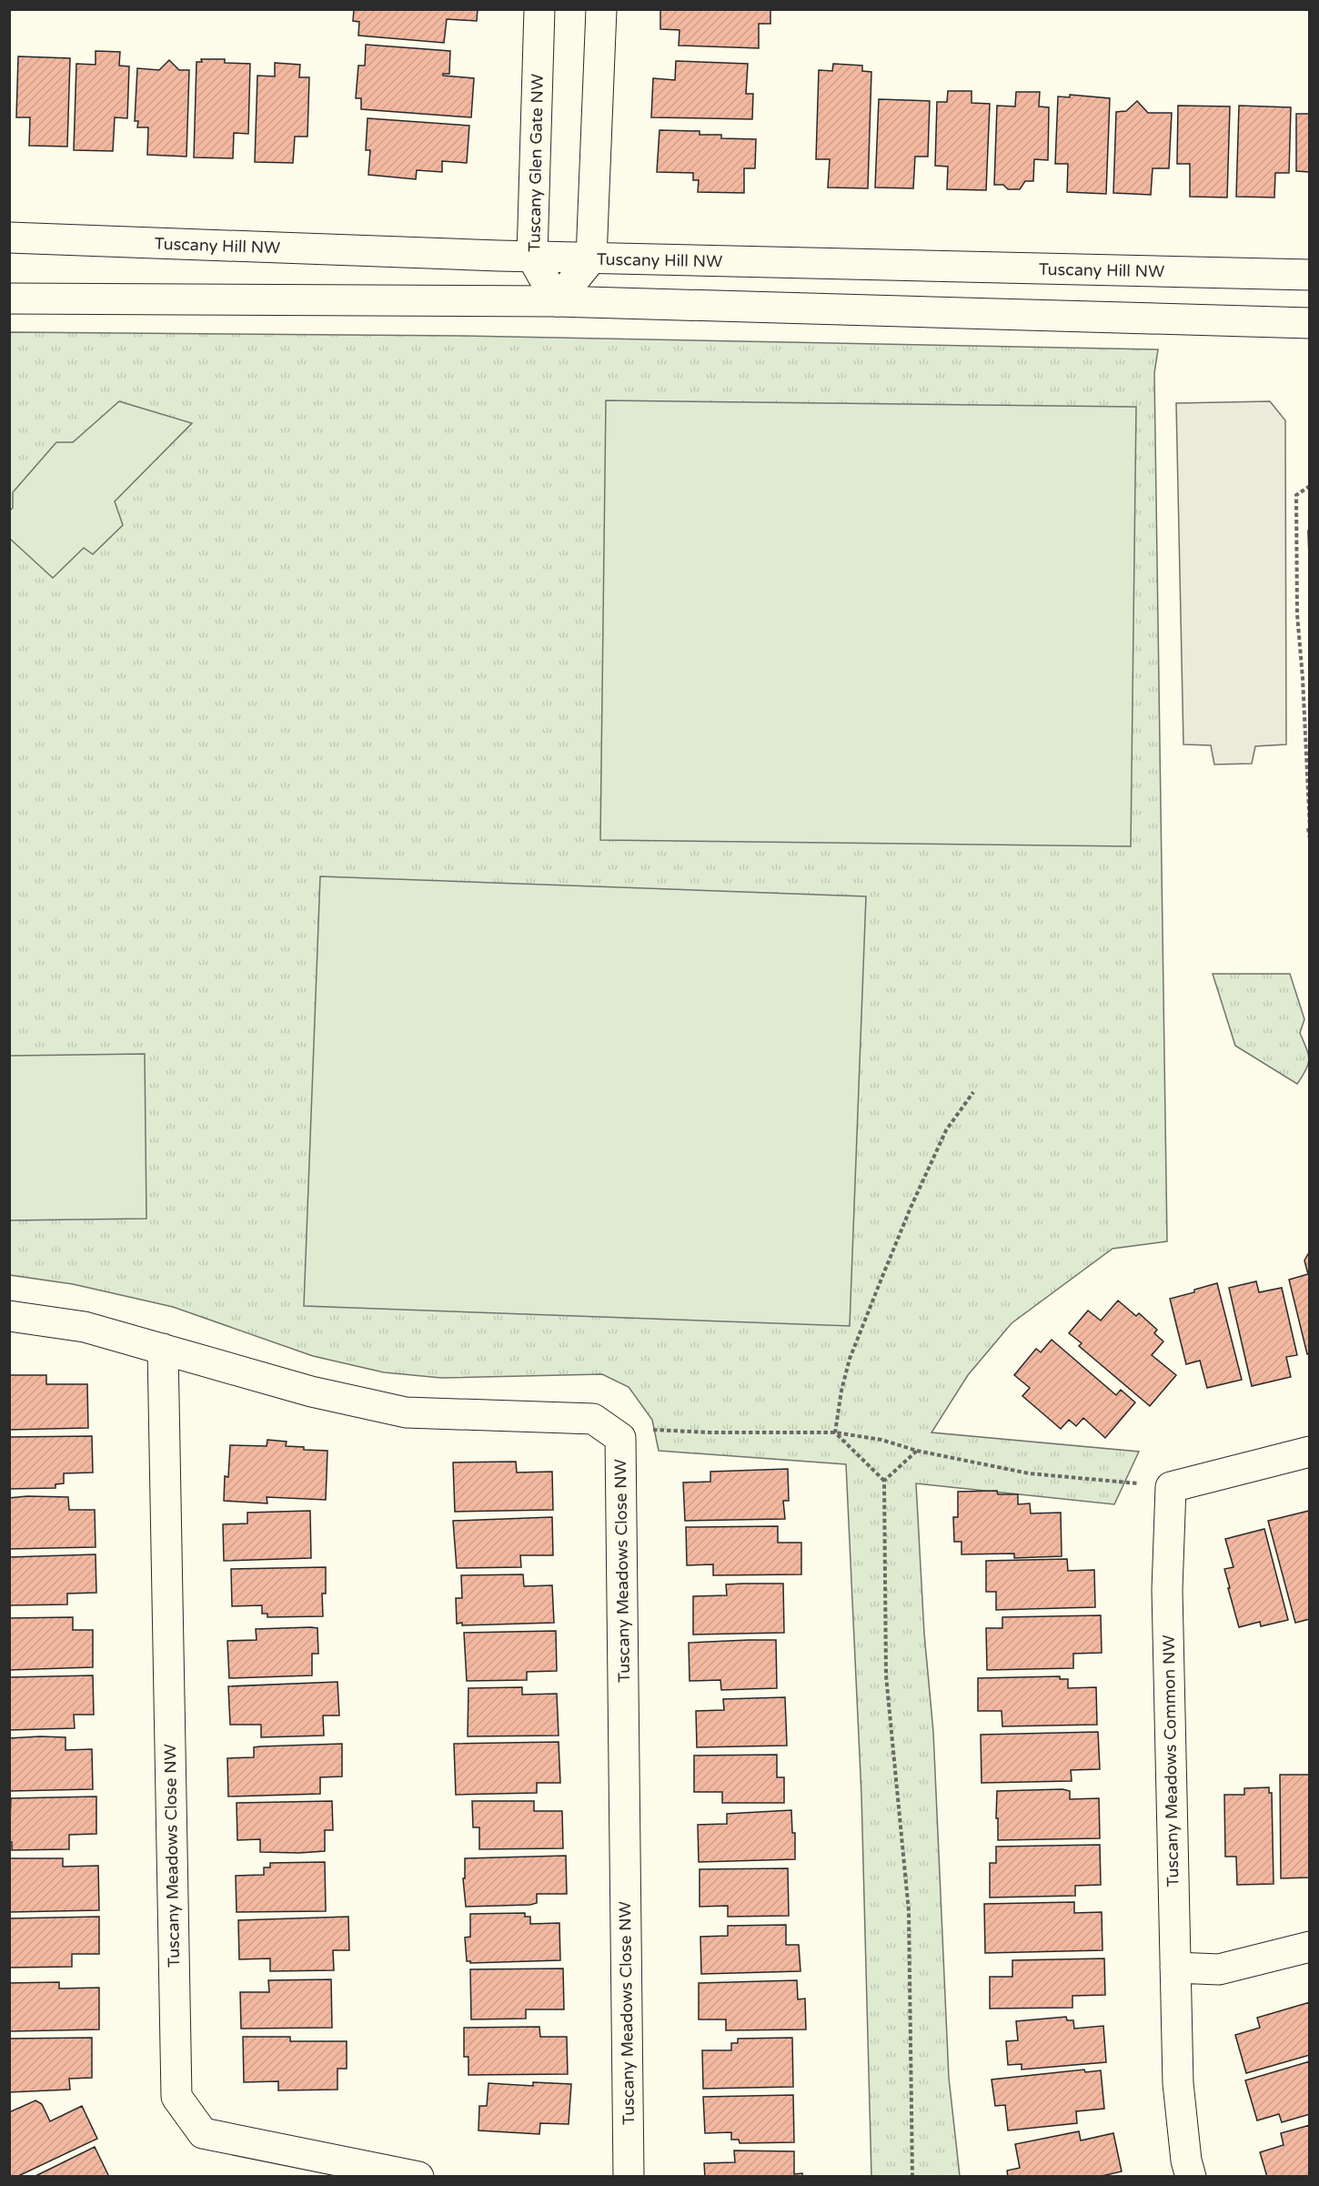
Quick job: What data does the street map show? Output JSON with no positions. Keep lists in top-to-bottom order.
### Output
{
  "streets": {
    "street": [
      "Tuscany Glen Gate NW",
      "Tuscany Hill NW",
      "Tuscany Meadows Close NW",
      "Tuscany Meadows Common NW"
    ]
  },
  "crossings": [
    ["Tuscany Glen Gate NW", "Tuscany Hill NW"]
  ]
}
